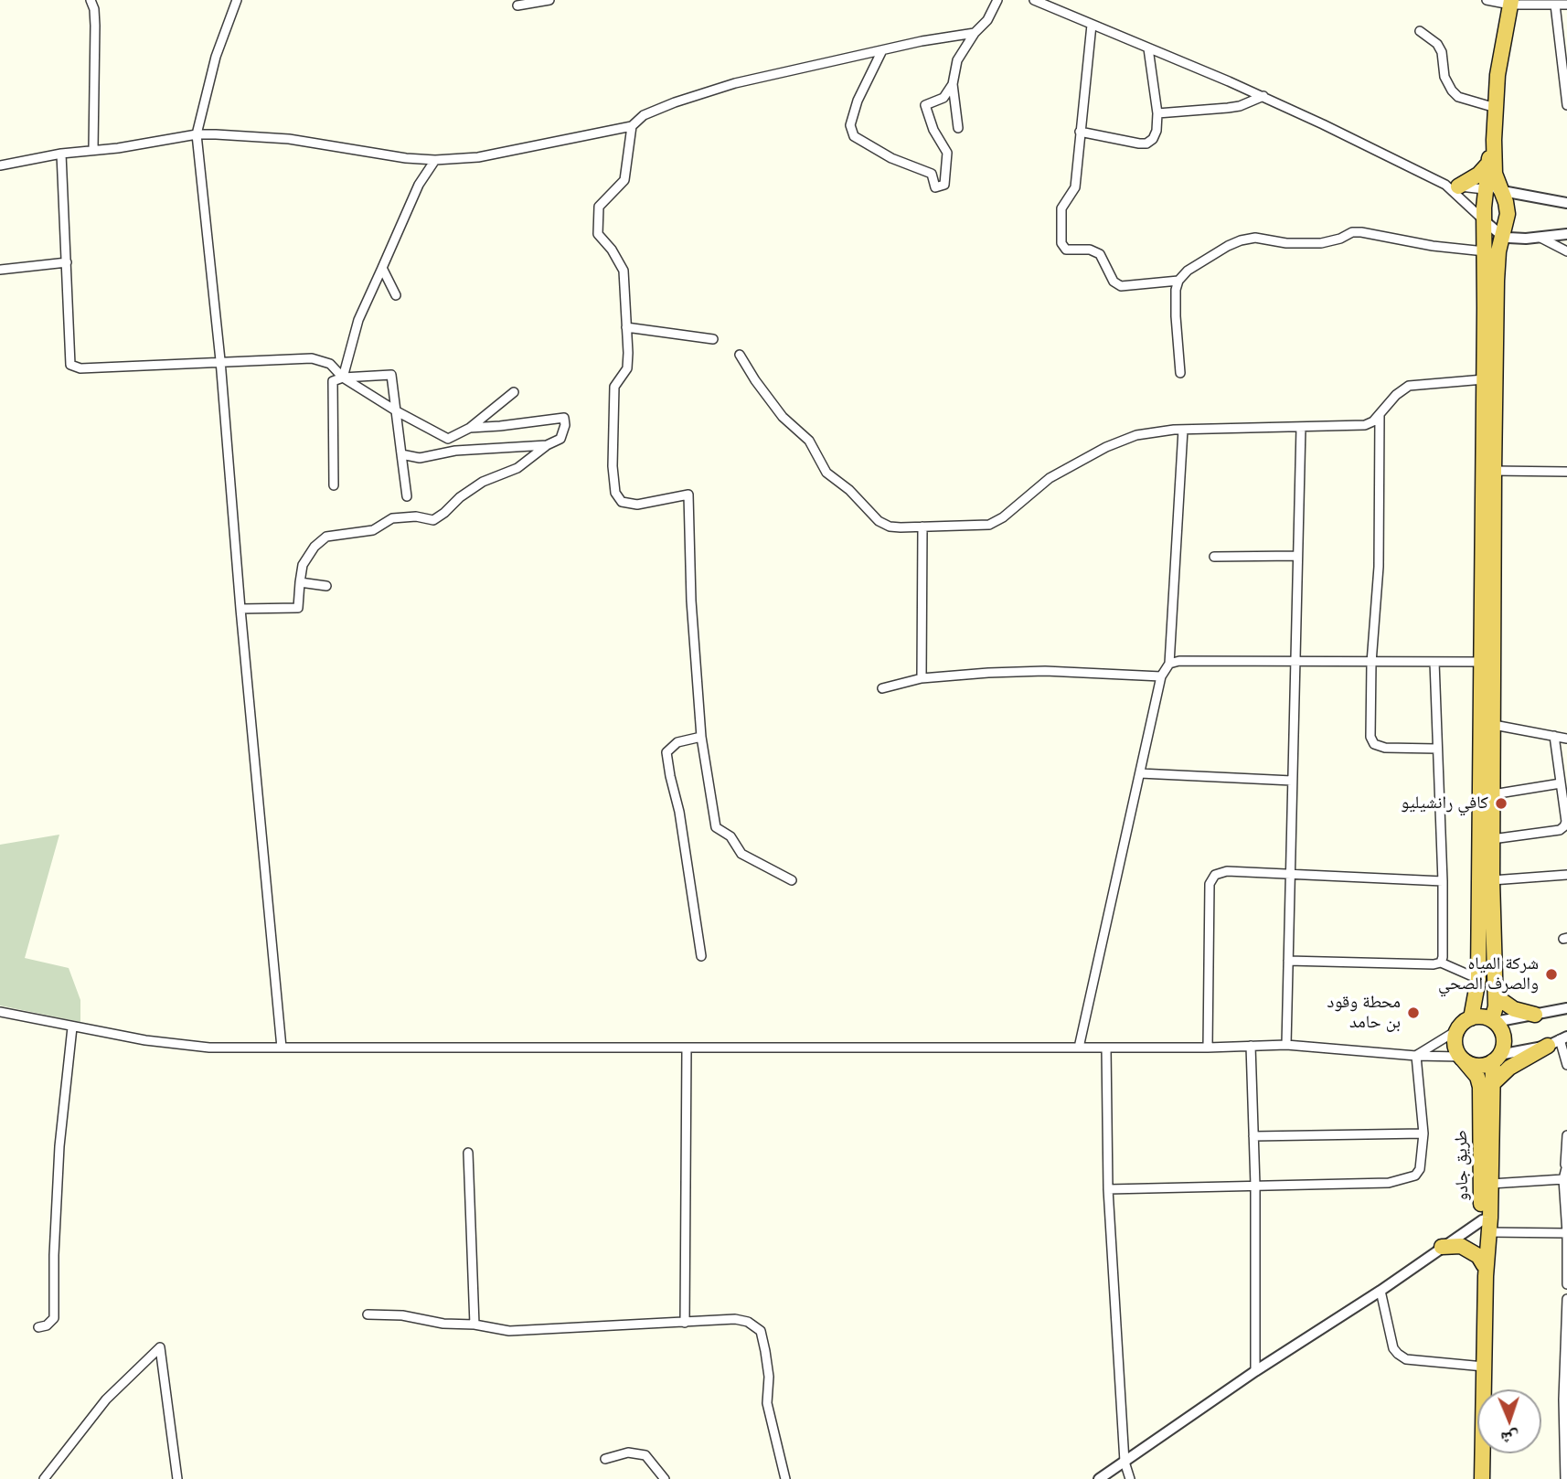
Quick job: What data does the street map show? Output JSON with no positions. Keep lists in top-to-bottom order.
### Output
{
  "streets": {
    "highway": ["طريق جادو"]
  },
  "places": ["كافي رانشيليو", "شركة المياه والصرف الصحي", "محطة وقود بن حامد"],
  "north": "bottom"
}
